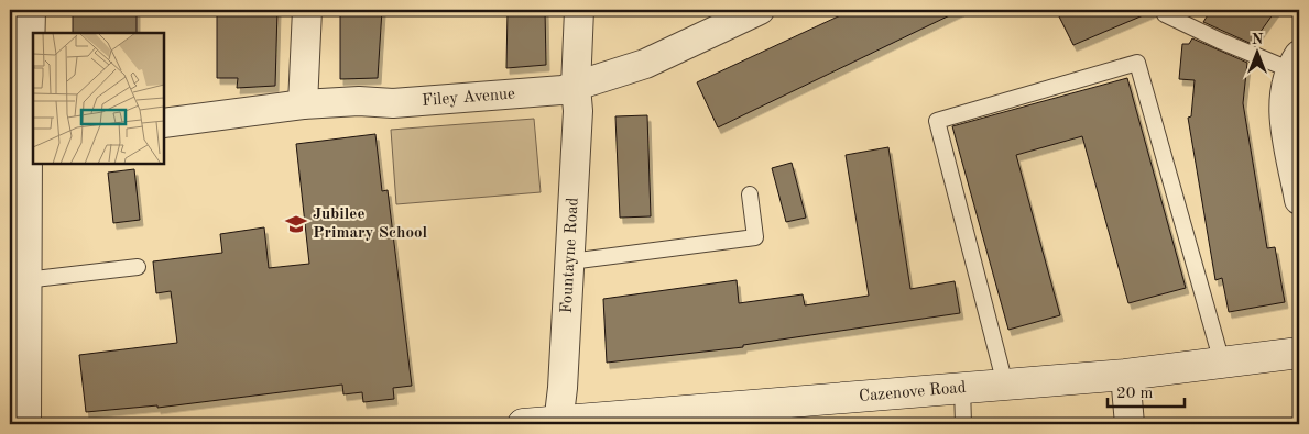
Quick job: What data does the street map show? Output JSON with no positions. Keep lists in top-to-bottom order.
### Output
{
  "streets": {
    "street": ["Filey Avenue", "Fountayne Road", "Cazenove Road"]
  },
  "crossings": [
    ["Filey Avenue", "Fountayne Road"],
    ["Fountayne Road", "Cazenove Road"]
  ],
  "places": {
    "school or university": ["Jubilee Primary School"]
  },
  "scale_bar": "20 m",
  "north": "top"
}
